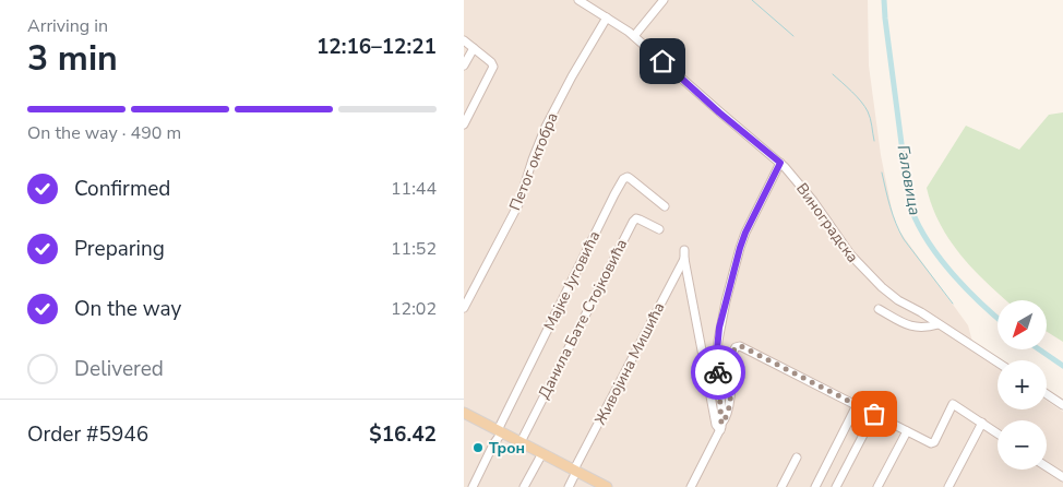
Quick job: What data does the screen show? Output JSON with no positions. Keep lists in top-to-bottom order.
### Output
{
  "streets": {
    "street": [
      "Петог октобра",
      "Виноградска",
      "Мајке Југовића",
      "Данила Бате Стојковића",
      "Живојина Мишића"
    ]
  },
  "crossings": [
    ["Петог октобра", "Виноградска"]
  ],
  "water": ["Галовица"],
  "places": ["Трон"],
  "north": "bottom left",
  "page": {
    "heading": ["3 min", "Arriving in", "12:16–12:21"],
    "panel": ["Order #5946", "$16.42"],
    "bar": "On the way · 490 m",
    "list": [
      ["Confirmed", "11:44"],
      ["Preparing", "11:52"],
      ["On the way", "12:02"],
      "Delivered"
    ],
    "map_buttons": ["+", "−"]
  }
}
